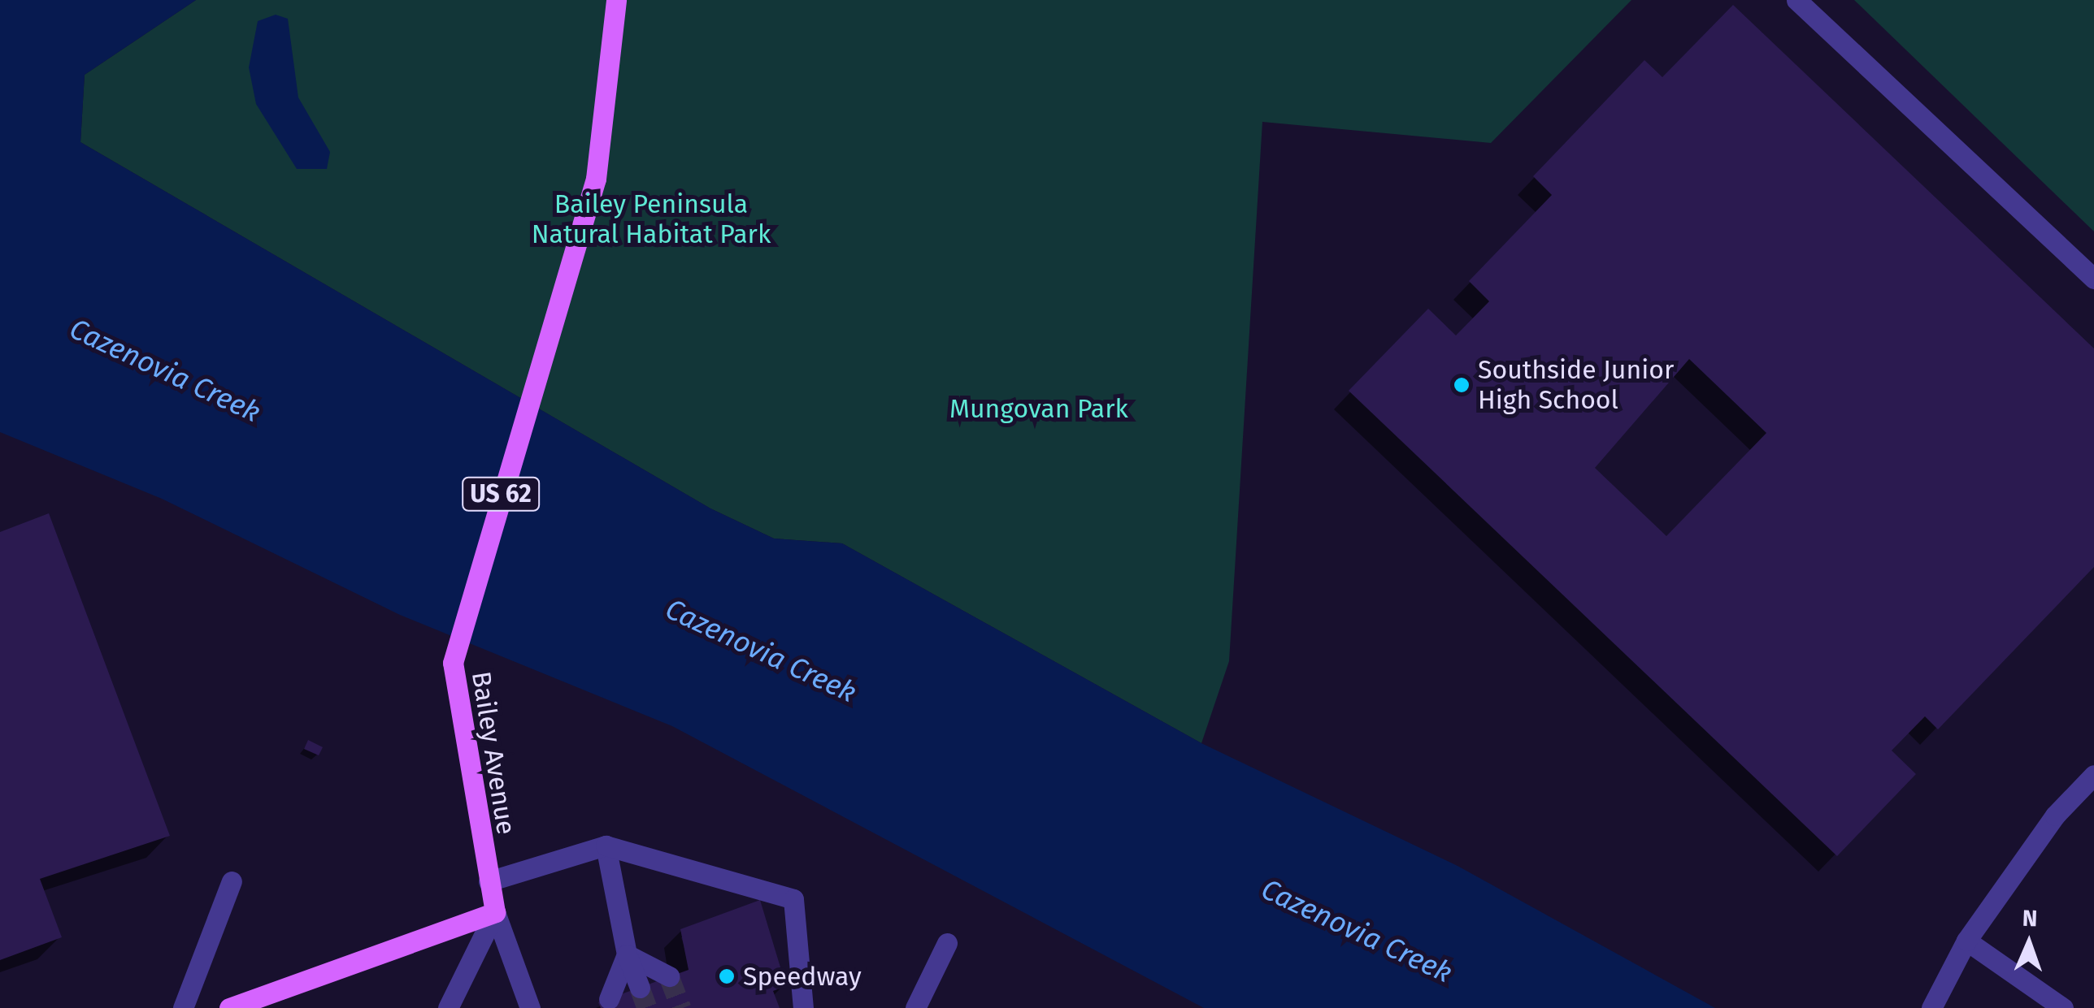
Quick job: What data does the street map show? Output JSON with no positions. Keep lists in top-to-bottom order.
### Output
{
  "streets": {
    "main road": ["US 62", "Bailey Avenue"]
  },
  "water": ["Cazenovia Creek"],
  "parks": ["Bailey Peninsula Natural Habitat Park", "Mungovan Park"],
  "places": ["Southside Junior High School", "Speedway"],
  "north": "top"
}
